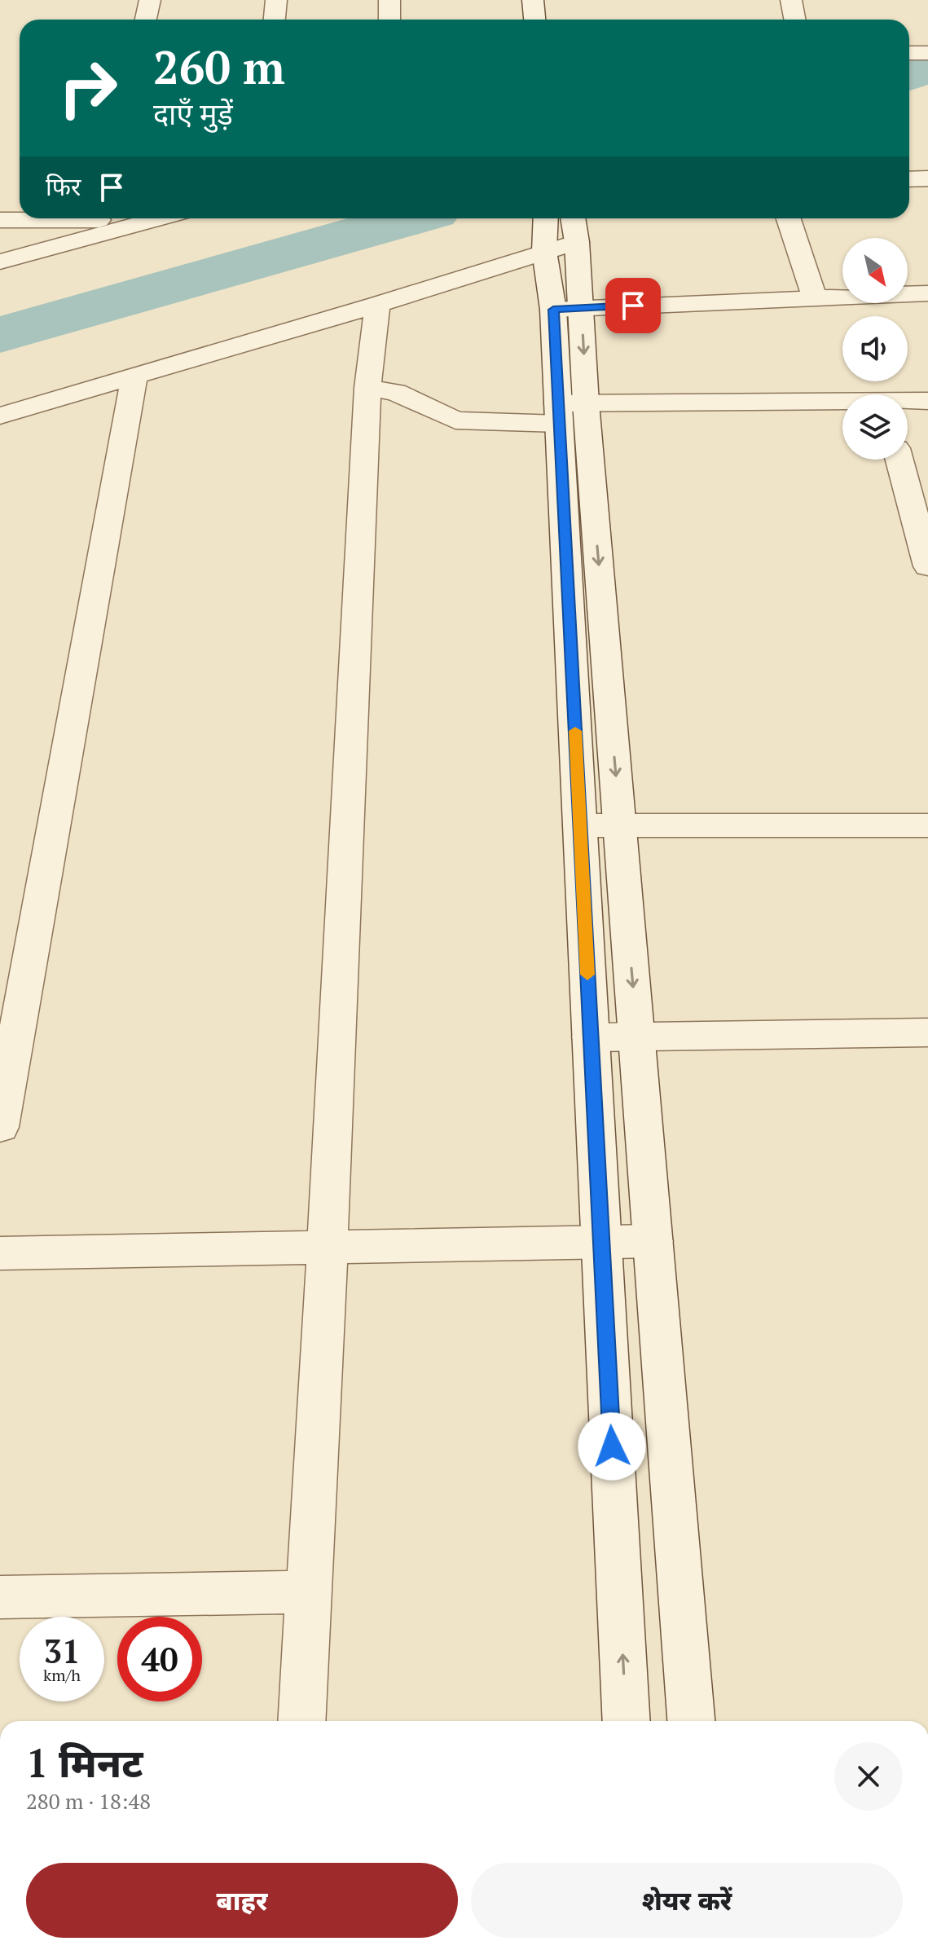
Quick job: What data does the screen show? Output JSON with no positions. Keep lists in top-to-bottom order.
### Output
{
  "north": "bottom right",
  "page": {
    "turn": ["260 m", "दाएँ मुड़ें"],
    "then": "फिर",
    "speed": "31 km/h",
    "limit": "40",
    "heading": ["1 मिनट", "280 m · 18:48"],
    "buttons": ["बाहर", "शेयर करें"]
  }
}
